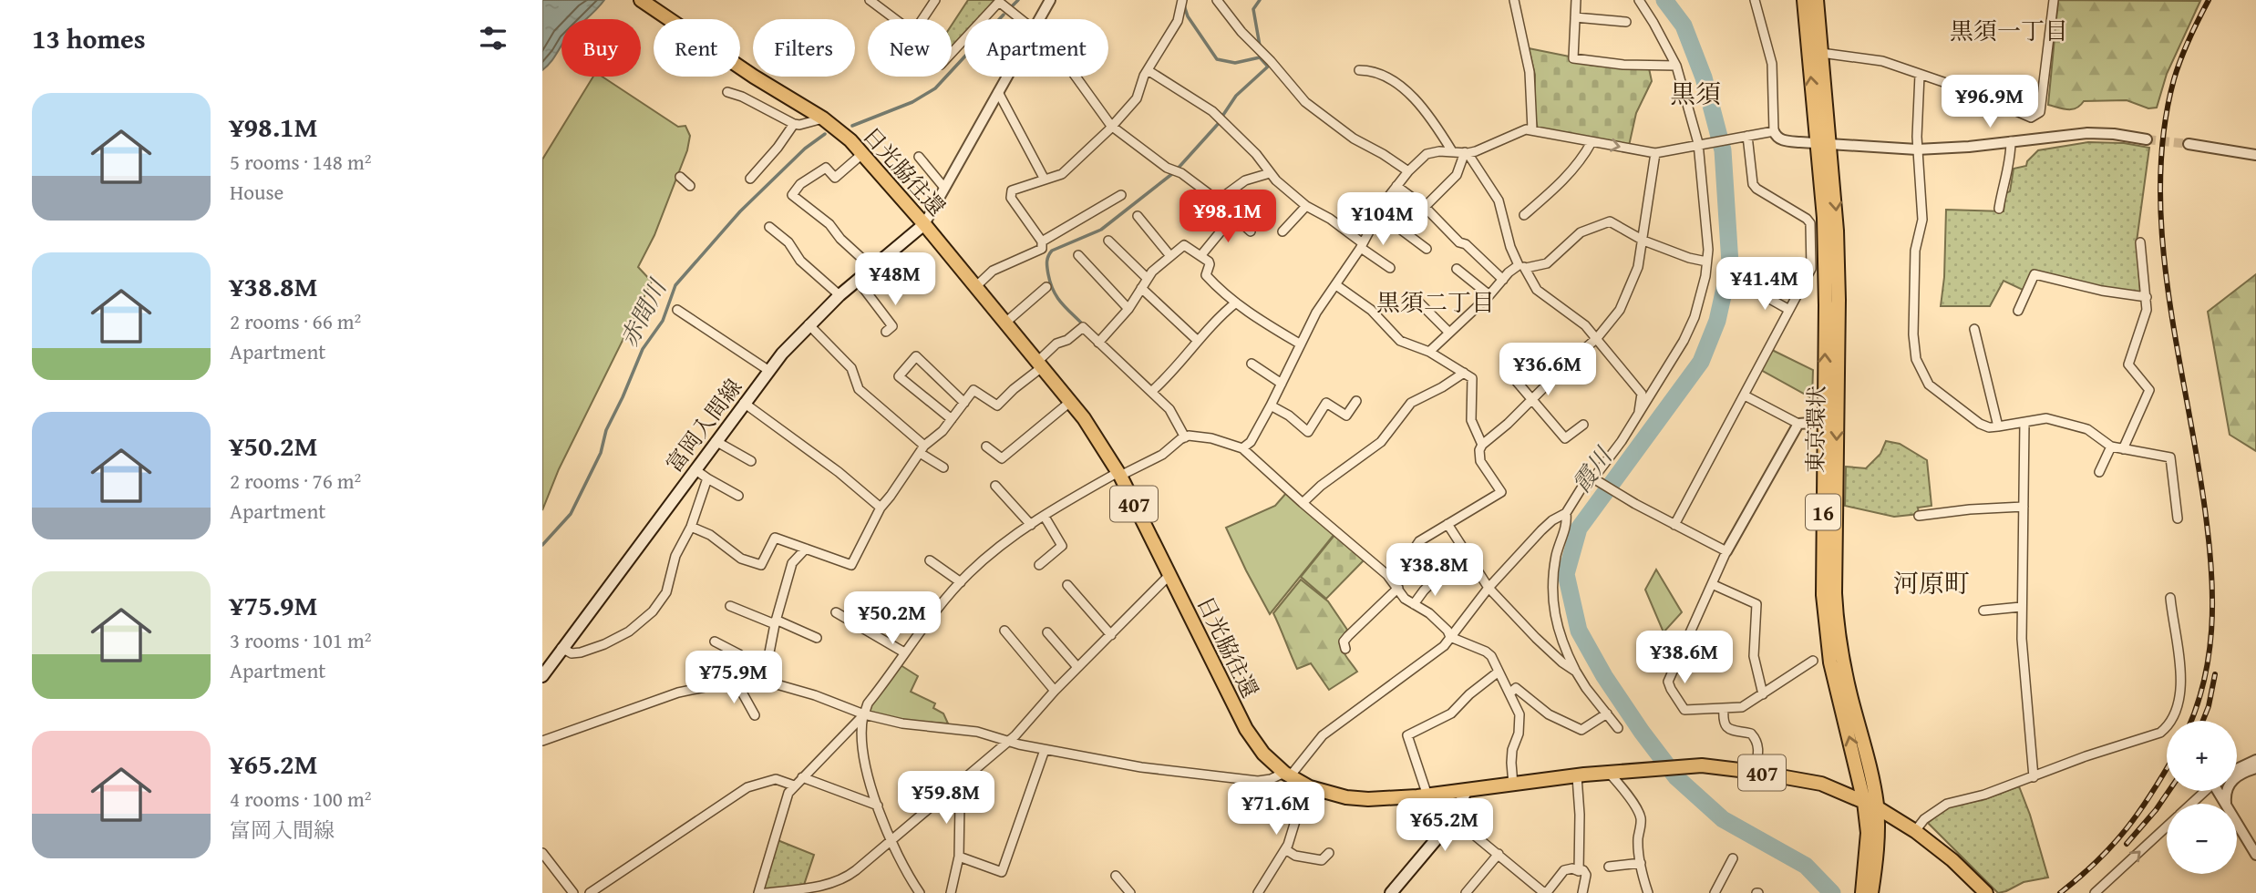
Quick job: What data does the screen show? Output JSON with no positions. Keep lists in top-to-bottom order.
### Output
{
  "streets": {
    "highway": [
      "日光脇往還",
      "東京環状",
      "407",
      "16"
    ],
    "main road": ["富岡入間線"]
  },
  "crossings": [
    ["日光脇往還", "富岡入間線"],
    ["日光脇往還", "東京環状"]
  ],
  "districts": [
    "黒須一丁目",
    "黒須",
    "黒須二丁目",
    "河原町"
  ],
  "water": ["赤間川", "霞川"],
  "page": {
    "heading": "13 homes",
    "chip": [
      "Buy",
      "Rent",
      "Filters",
      "New",
      "Apartment"
    ],
    "price": [
      "¥96.9M",
      "¥98.1M",
      "¥104M",
      "¥48M",
      "¥41.4M",
      "¥36.6M",
      "¥38.8M",
      "¥50.2M",
      "¥38.6M",
      "¥75.9M",
      "¥59.8M",
      "¥71.6M",
      "¥65.2M"
    ],
    "list": [
      {
        "name": "¥98.1M",
        "note": "5 rooms · 148 m² · House"
      },
      {
        "name": "¥38.8M",
        "note": "2 rooms · 66 m² · Apartment"
      },
      {
        "name": "¥50.2M",
        "note": "2 rooms · 76 m² · Apartment"
      },
      {
        "name": "¥75.9M",
        "note": "3 rooms · 101 m² · Apartment"
      },
      {
        "name": "¥65.2M",
        "note": "4 rooms · 100 m² · 富岡入間線"
      }
    ],
    "map_buttons": ["+", "−"]
  }
}
